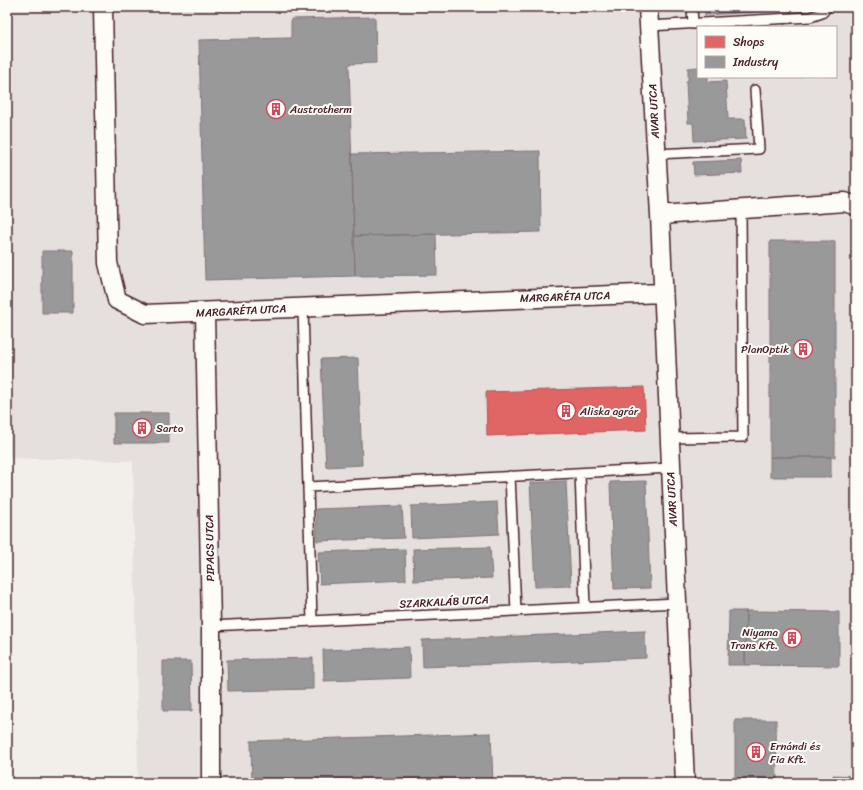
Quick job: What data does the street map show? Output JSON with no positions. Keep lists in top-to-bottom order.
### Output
{
  "streets": {
    "street": ["AVAR UTCA", "MARGARÉTA UTCA", "PIPACS UTCA"],
    "lane": ["SZARKALÁB UTCA"]
  },
  "crossings": [
    ["AVAR UTCA", "MARGARÉTA UTCA"],
    ["AVAR UTCA", "SZARKALÁB UTCA"],
    ["MARGARÉTA UTCA", "PIPACS UTCA"],
    ["PIPACS UTCA", "SZARKALÁB UTCA"]
  ],
  "places": {
    "building": [
      "Austrotherm",
      "PlanOptik",
      "Aliska agrár",
      "Sarto",
      "Niyama Trans Kft.",
      "Ernándi és Fia Kft."
    ]
  },
  "legend": ["Shops", "Industry"]
}
